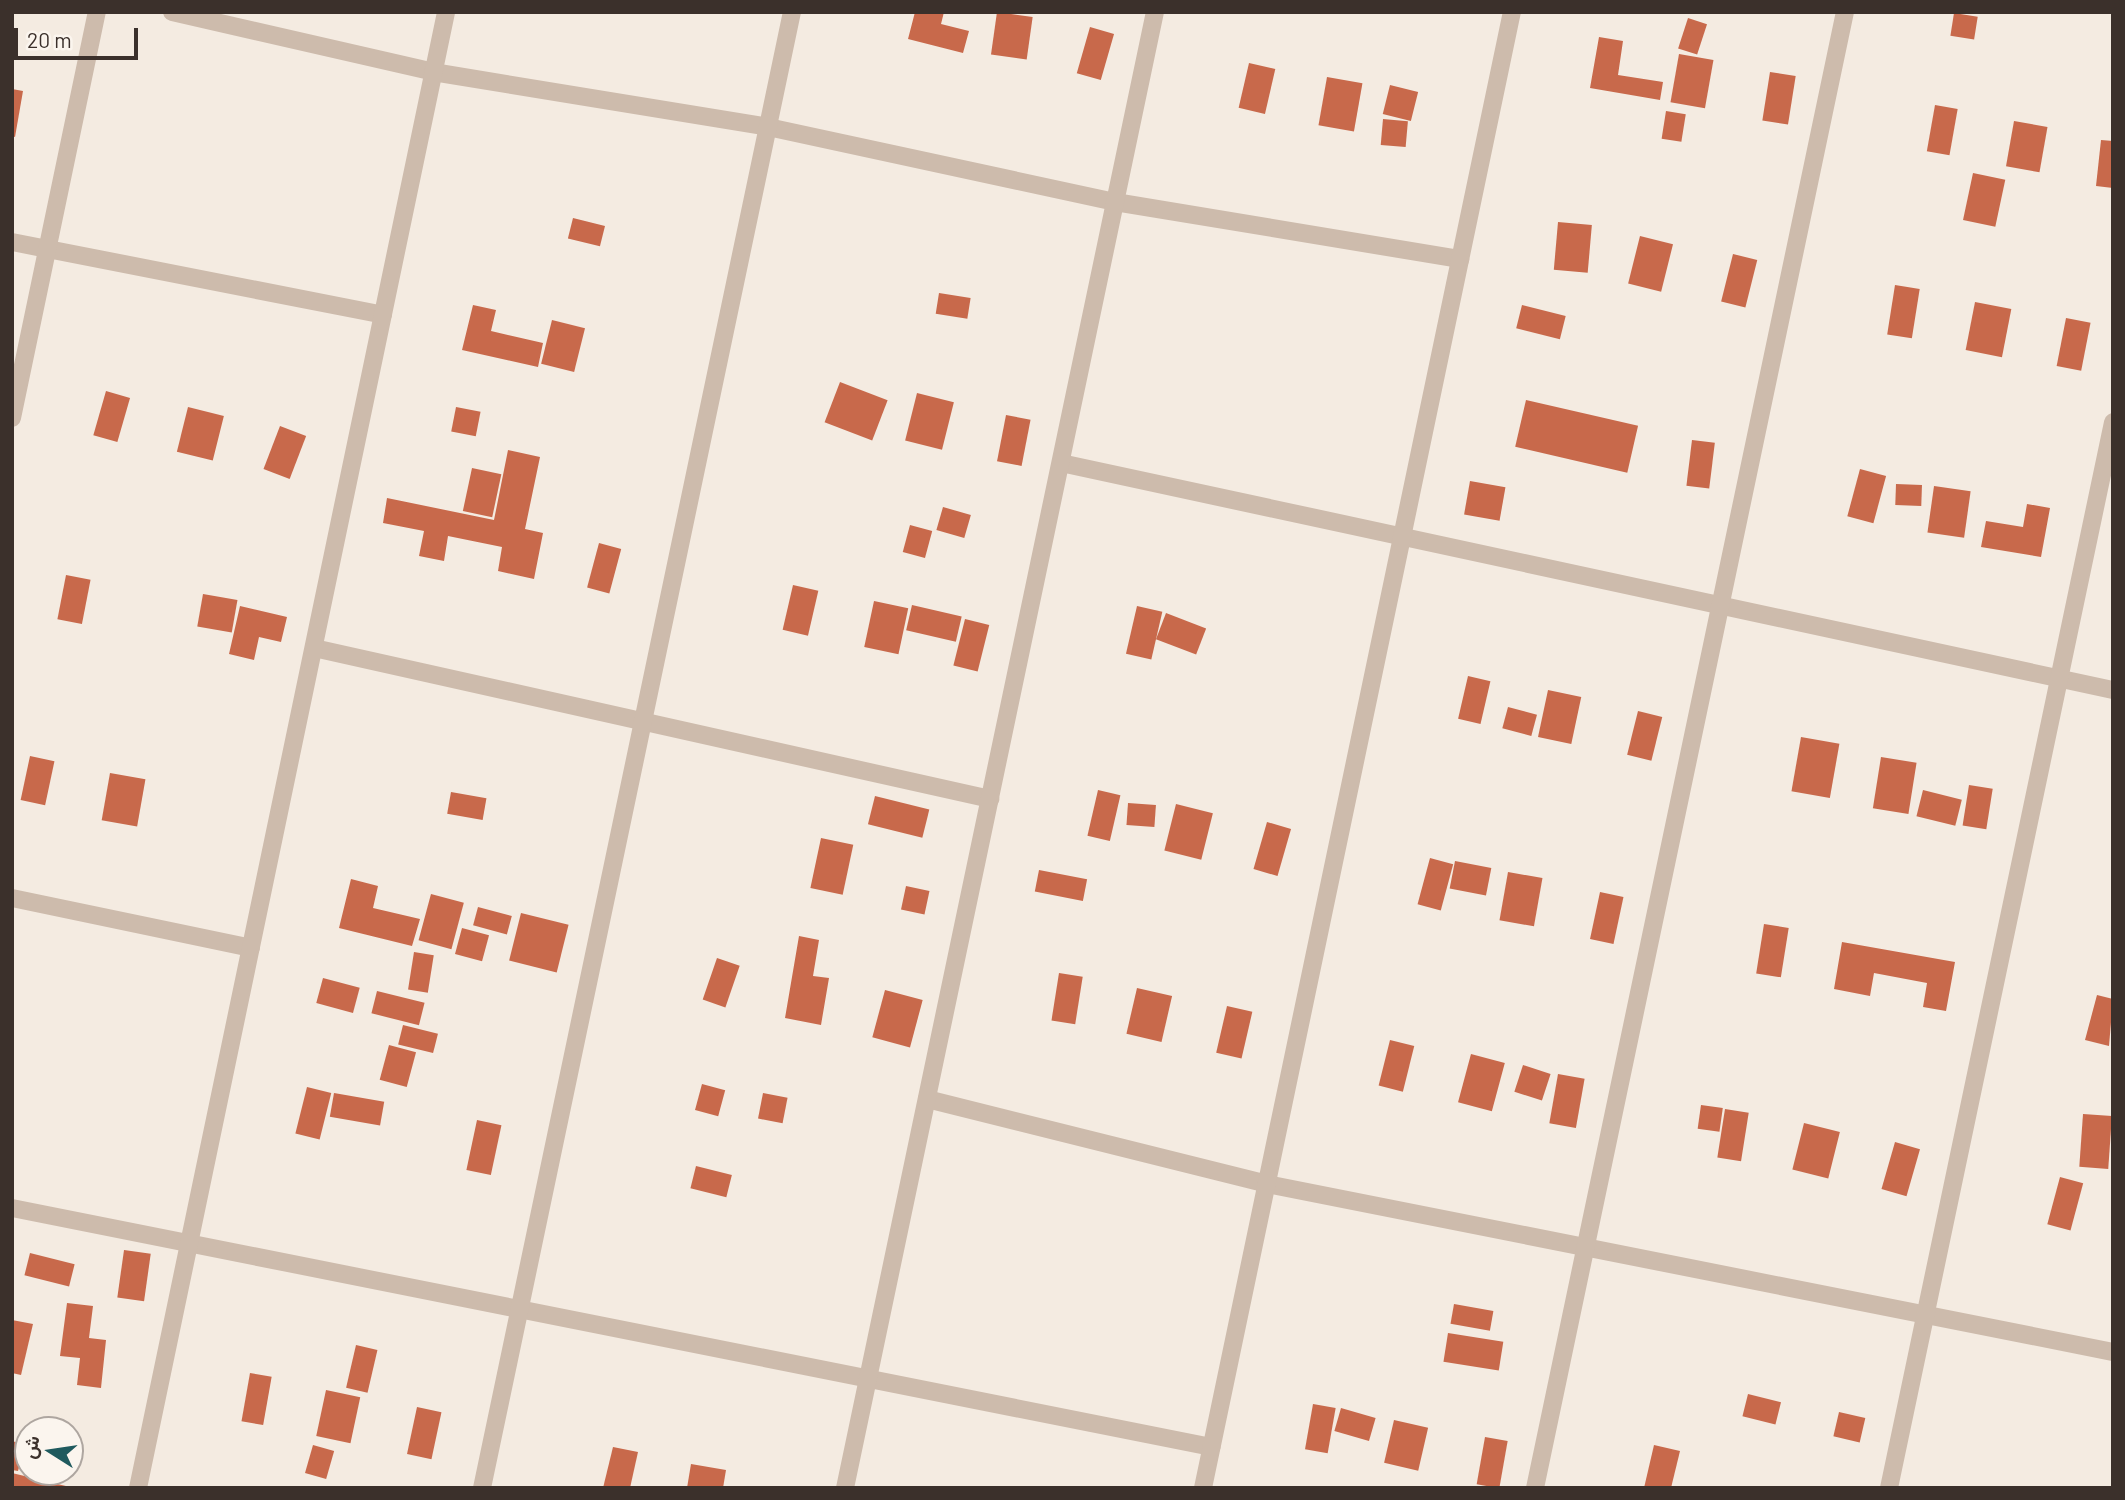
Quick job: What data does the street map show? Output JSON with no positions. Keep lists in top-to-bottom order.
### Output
{
  "scale_bar": "20 m",
  "north": "left"
}
